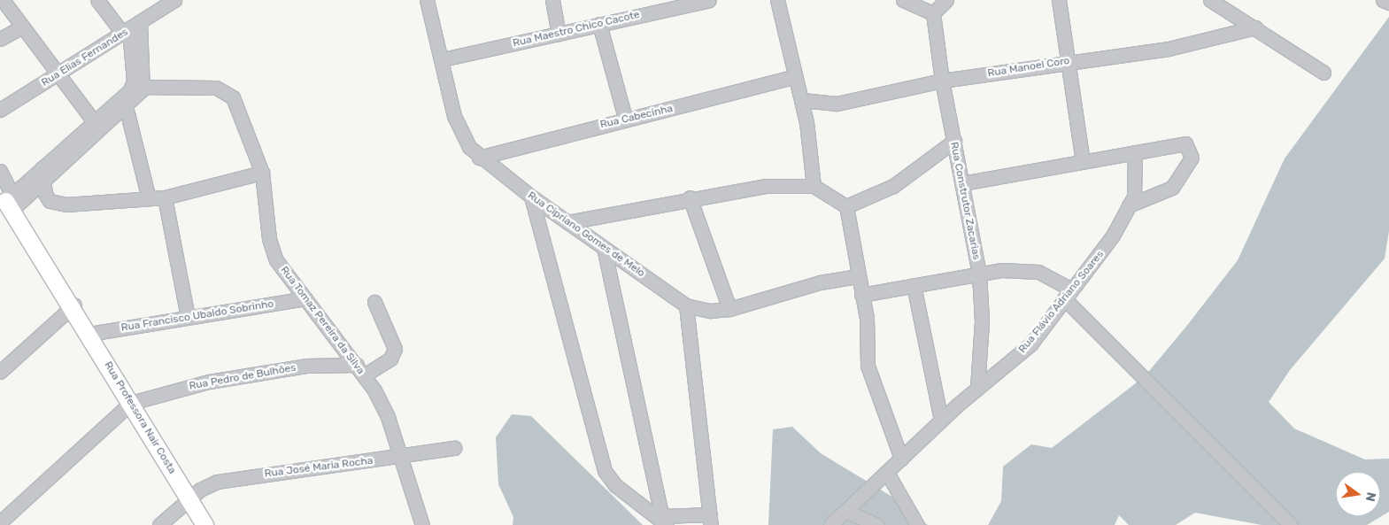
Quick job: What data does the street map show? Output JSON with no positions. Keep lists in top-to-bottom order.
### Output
{
  "streets": {
    "main road": ["Rua Professora Nair Costa"],
    "street": [
      "Rua Maestro Chico Cacote",
      "Rua Elias Fernandes",
      "Rua Manoel Coro",
      "Rua Cabecinha",
      "Rua Construtor Zacarias",
      "Rua Cipriano Gomes de Melo",
      "Rua Flávio Adriano Soares",
      "Rua Francisco Ubaldo Sobrinho",
      "Rua Tomaz Pereira da Silva",
      "Rua Pedro de Bulhões",
      "Rua José Maria Rocha"
    ]
  },
  "crossings": [
    ["Rua Maestro Chico Cacote", "Rua Cipriano Gomes de Melo"],
    ["Rua Manoel Coro", "Rua Construtor Zacarias"],
    ["Rua Cabecinha", "Rua Cipriano Gomes de Melo"],
    ["Rua Construtor Zacarias", "Rua Flávio Adriano Soares"],
    ["Rua Francisco Ubaldo Sobrinho", "Rua Tomaz Pereira da Silva"],
    ["Rua Francisco Ubaldo Sobrinho", "Rua Professora Nair Costa"],
    ["Rua Tomaz Pereira da Silva", "Rua Pedro de Bulhões"],
    ["Rua Tomaz Pereira da Silva", "Rua José Maria Rocha"],
    ["Rua Pedro de Bulhões", "Rua Professora Nair Costa"],
    ["Rua Professora Nair Costa", "Rua José Maria Rocha"]
  ],
  "north": "right"
}
